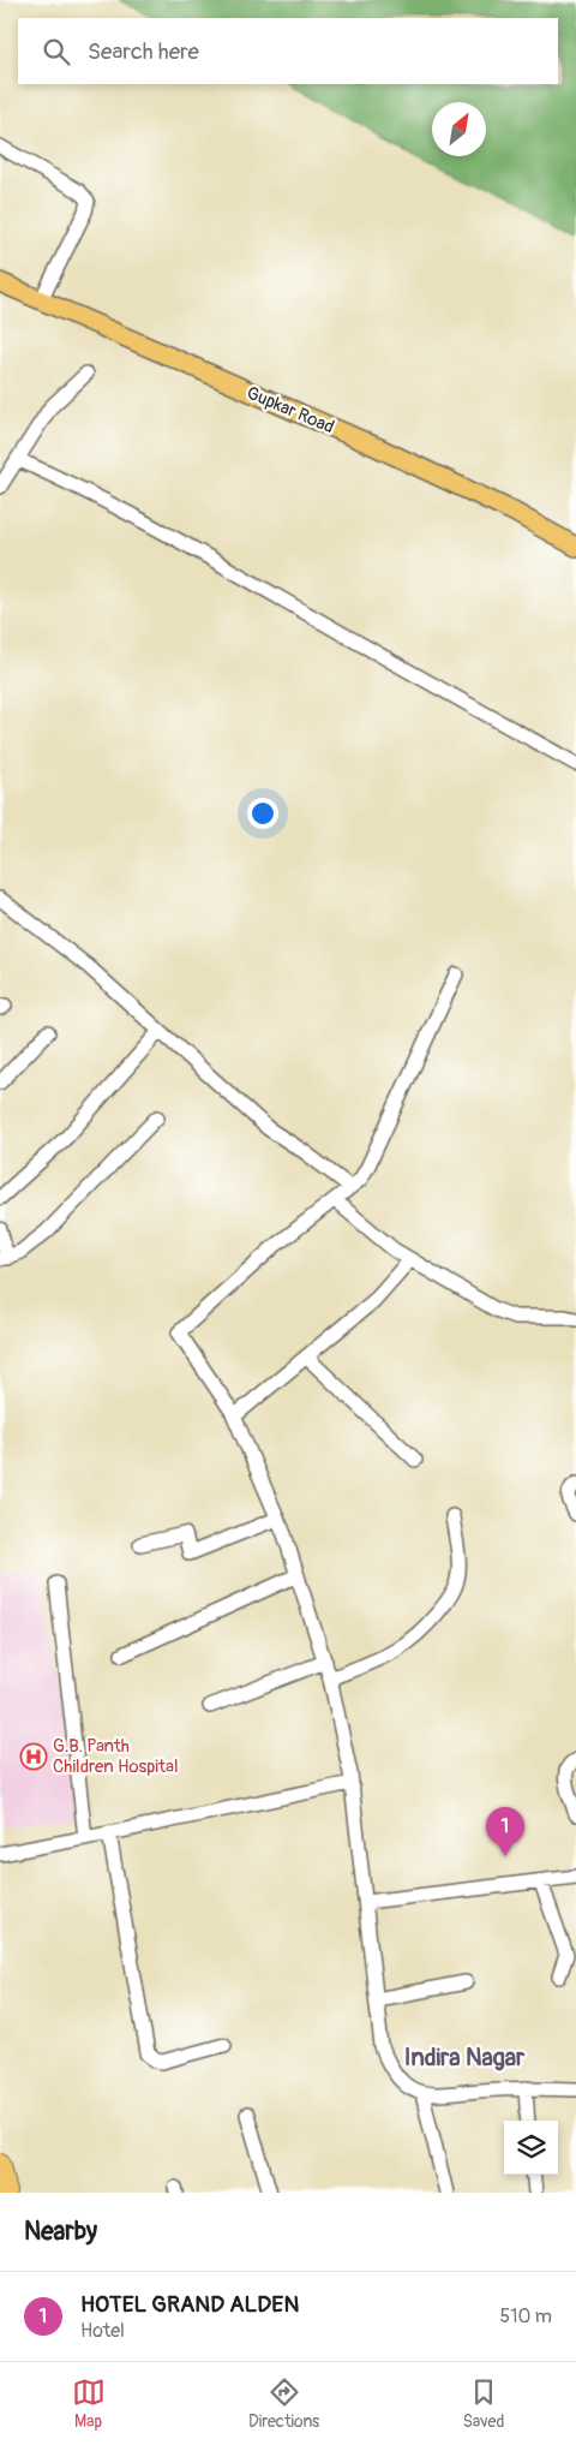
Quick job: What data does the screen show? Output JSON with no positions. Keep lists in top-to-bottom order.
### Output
{
  "streets": {
    "main road": ["Gupkar Road"]
  },
  "districts": ["Indira Nagar"],
  "places": {
    "hospital": ["G.B. Panth Children Hospital"]
  },
  "north": "top right",
  "page": {
    "search": "Search here",
    "pins": "1",
    "heading": "Nearby",
    "list": [
      {
        "mark": "1",
        "name": "HOTEL GRAND ALDEN",
        "note": "Hotel",
        "value": "510 m"
      }
    ],
    "nav": ["Map", "Directions", "Saved"]
  }
}
